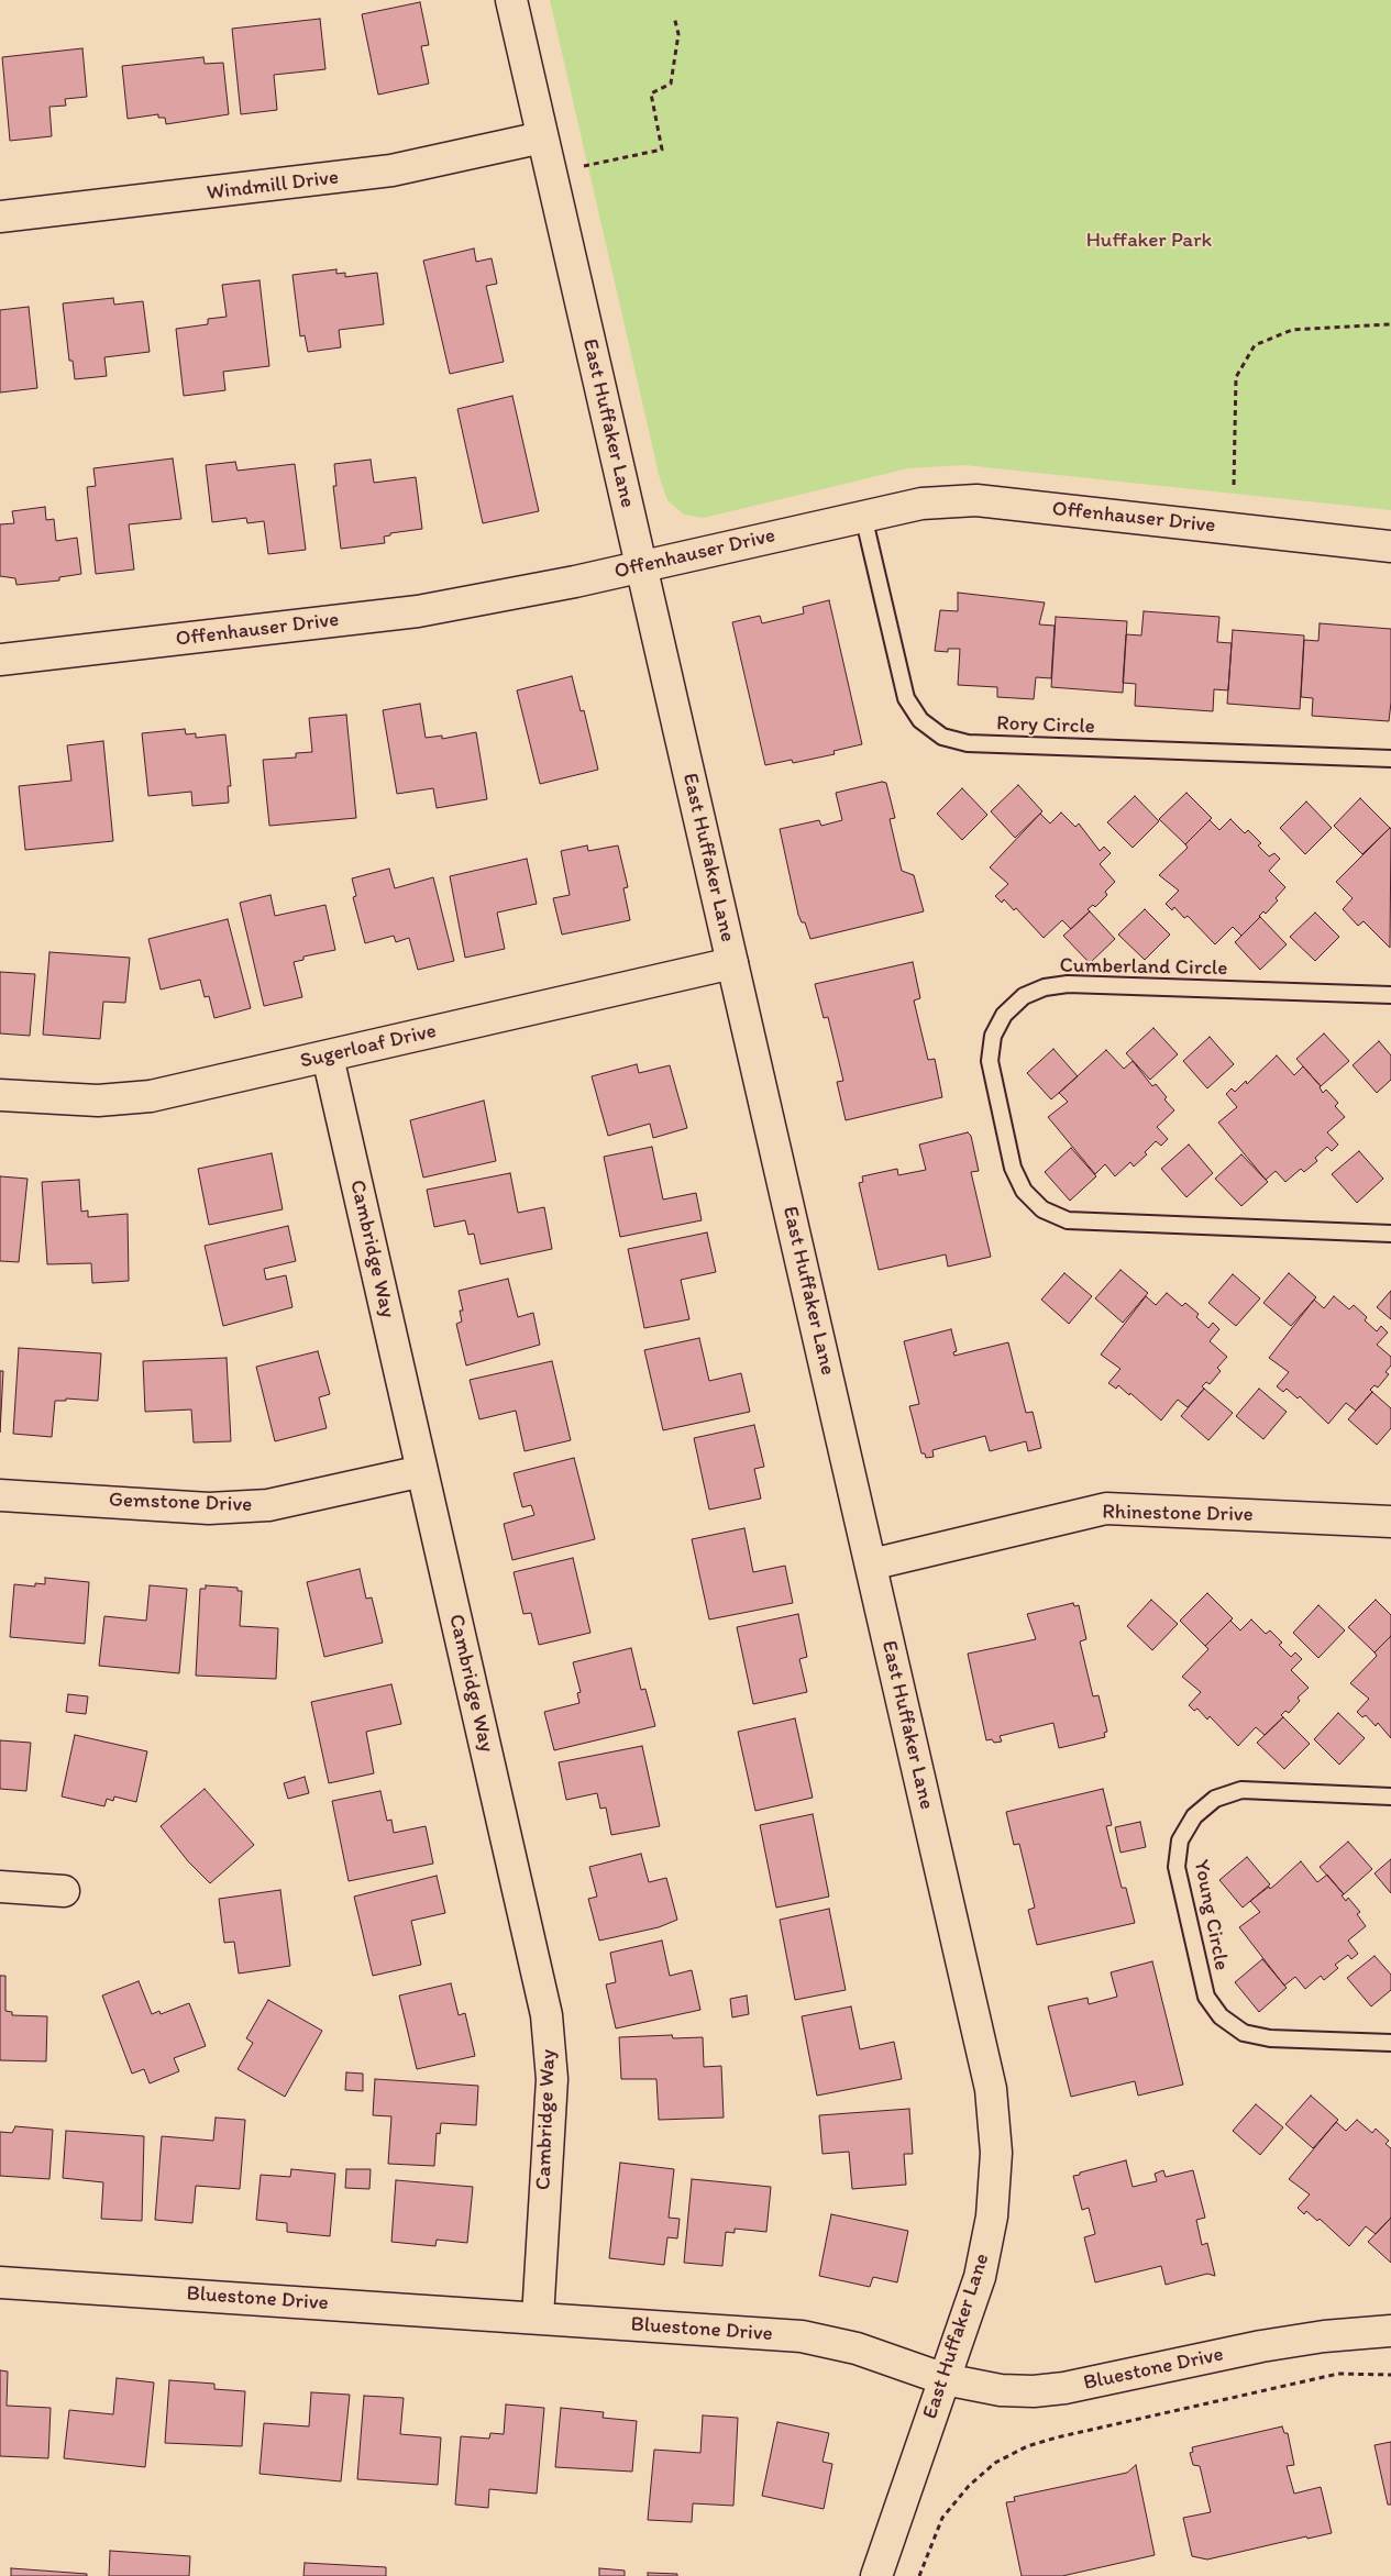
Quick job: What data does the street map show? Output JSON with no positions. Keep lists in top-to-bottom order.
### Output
{
  "streets": {
    "street": [
      "Windmill Drive",
      "East Huffaker Lane",
      "Offenhauser Drive",
      "Sugerloaf Drive",
      "Cambridge Way",
      "Gemstone Drive",
      "Rhinestone Drive",
      "Bluestone Drive"
    ],
    "lane": ["Rory Circle", "Cumberland Circle", "Young Circle"]
  },
  "crossings": [
    ["Windmill Drive", "East Huffaker Lane"],
    ["East Huffaker Lane", "Offenhauser Drive"],
    ["East Huffaker Lane", "Sugerloaf Drive"],
    ["East Huffaker Lane", "Rhinestone Drive"],
    ["East Huffaker Lane", "Bluestone Drive"],
    ["Offenhauser Drive", "Rory Circle"],
    ["Sugerloaf Drive", "Cambridge Way"],
    ["Cambridge Way", "Gemstone Drive"],
    ["Cambridge Way", "Bluestone Drive"]
  ],
  "parks": ["Huffaker Park"]
}
